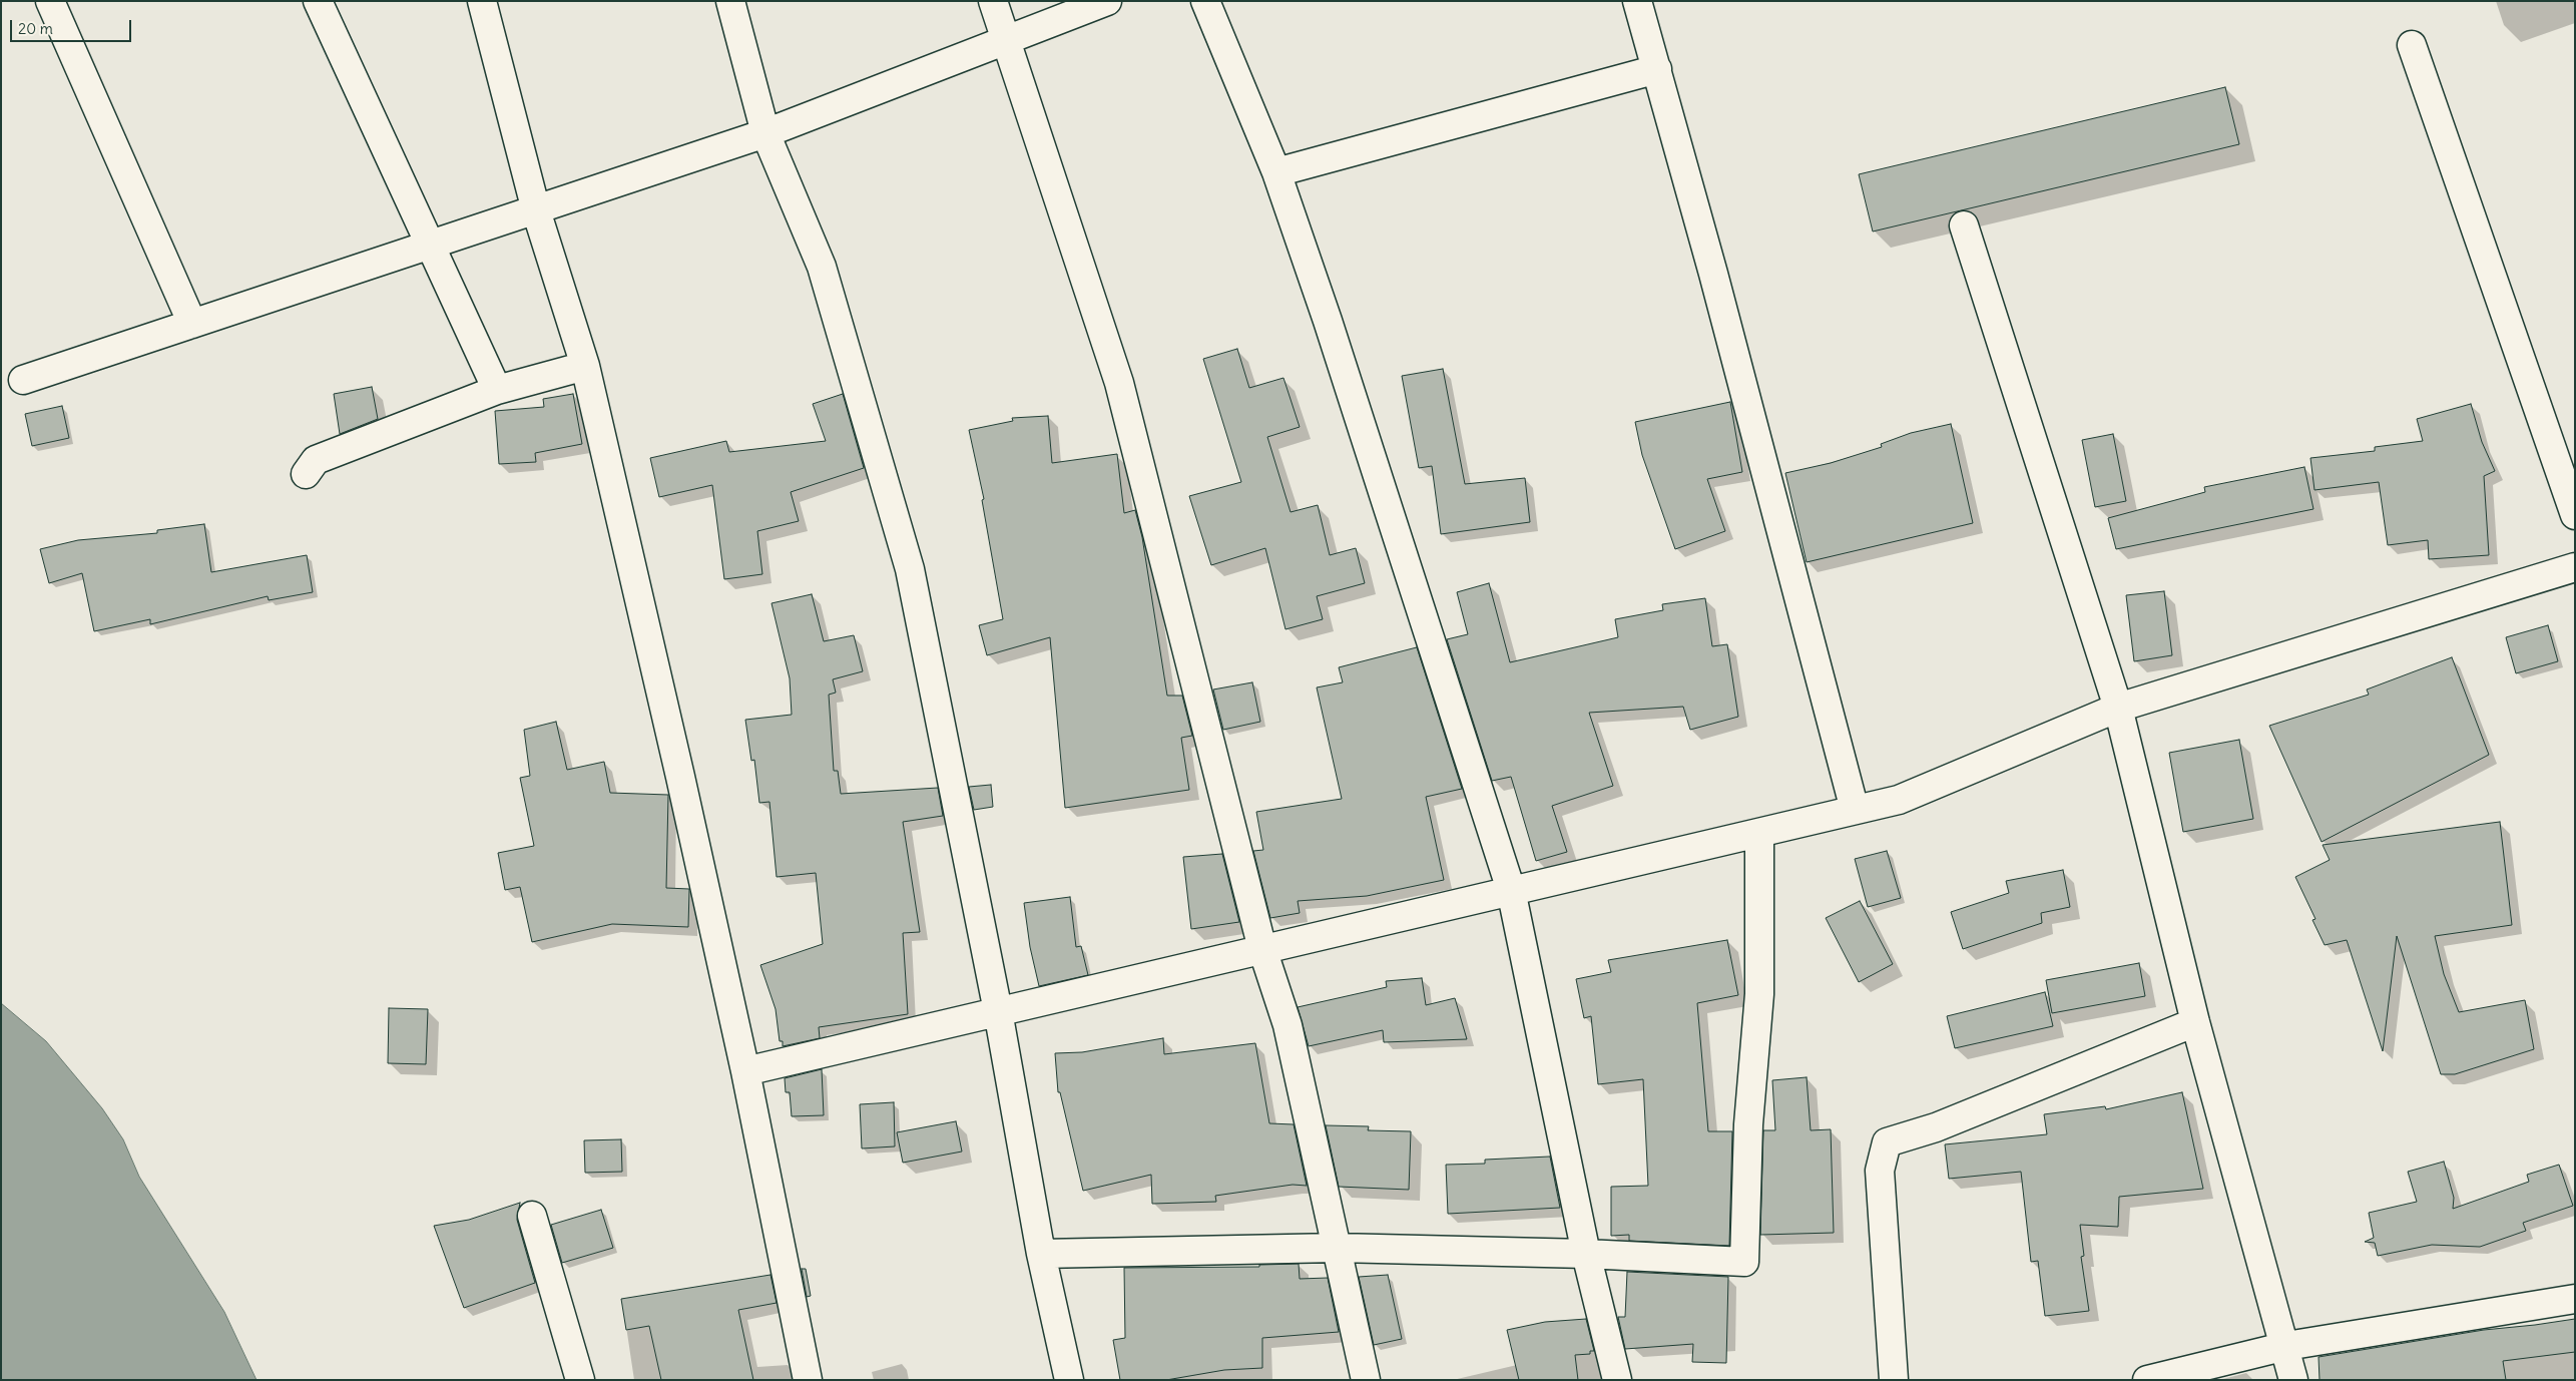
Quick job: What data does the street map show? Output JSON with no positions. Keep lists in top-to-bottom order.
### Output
{
  "scale_bar": "20 m"
}
